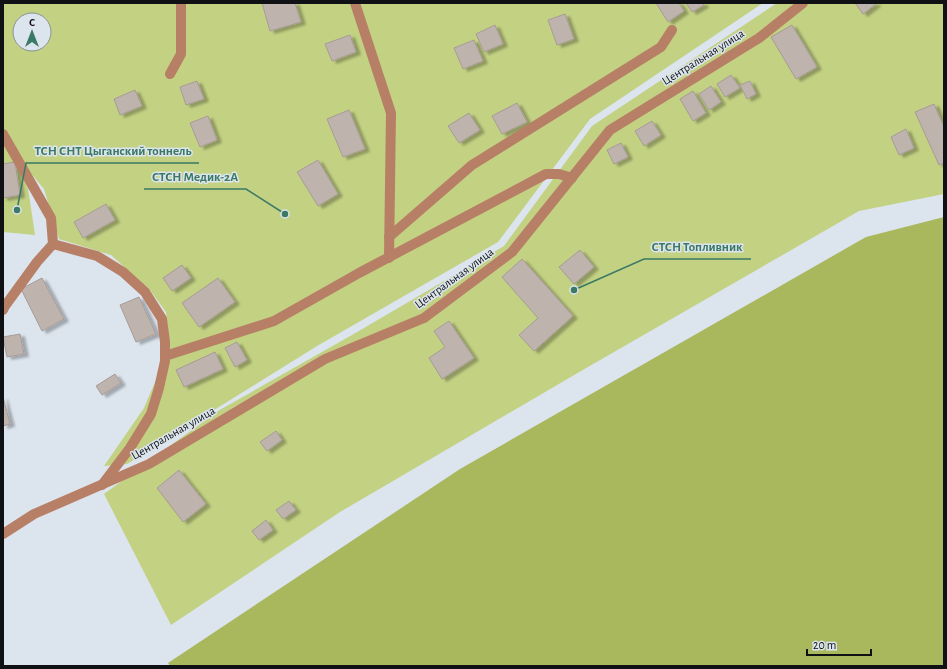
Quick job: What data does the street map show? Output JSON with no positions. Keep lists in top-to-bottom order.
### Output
{
  "streets": {
    "street": ["Центральная улица"]
  },
  "places": ["ТСН СНТ Цыганский тоннель", "СТСН Медик-2А", "СТСН Топливник"],
  "scale_bar": "20 m",
  "north": "top"
}
